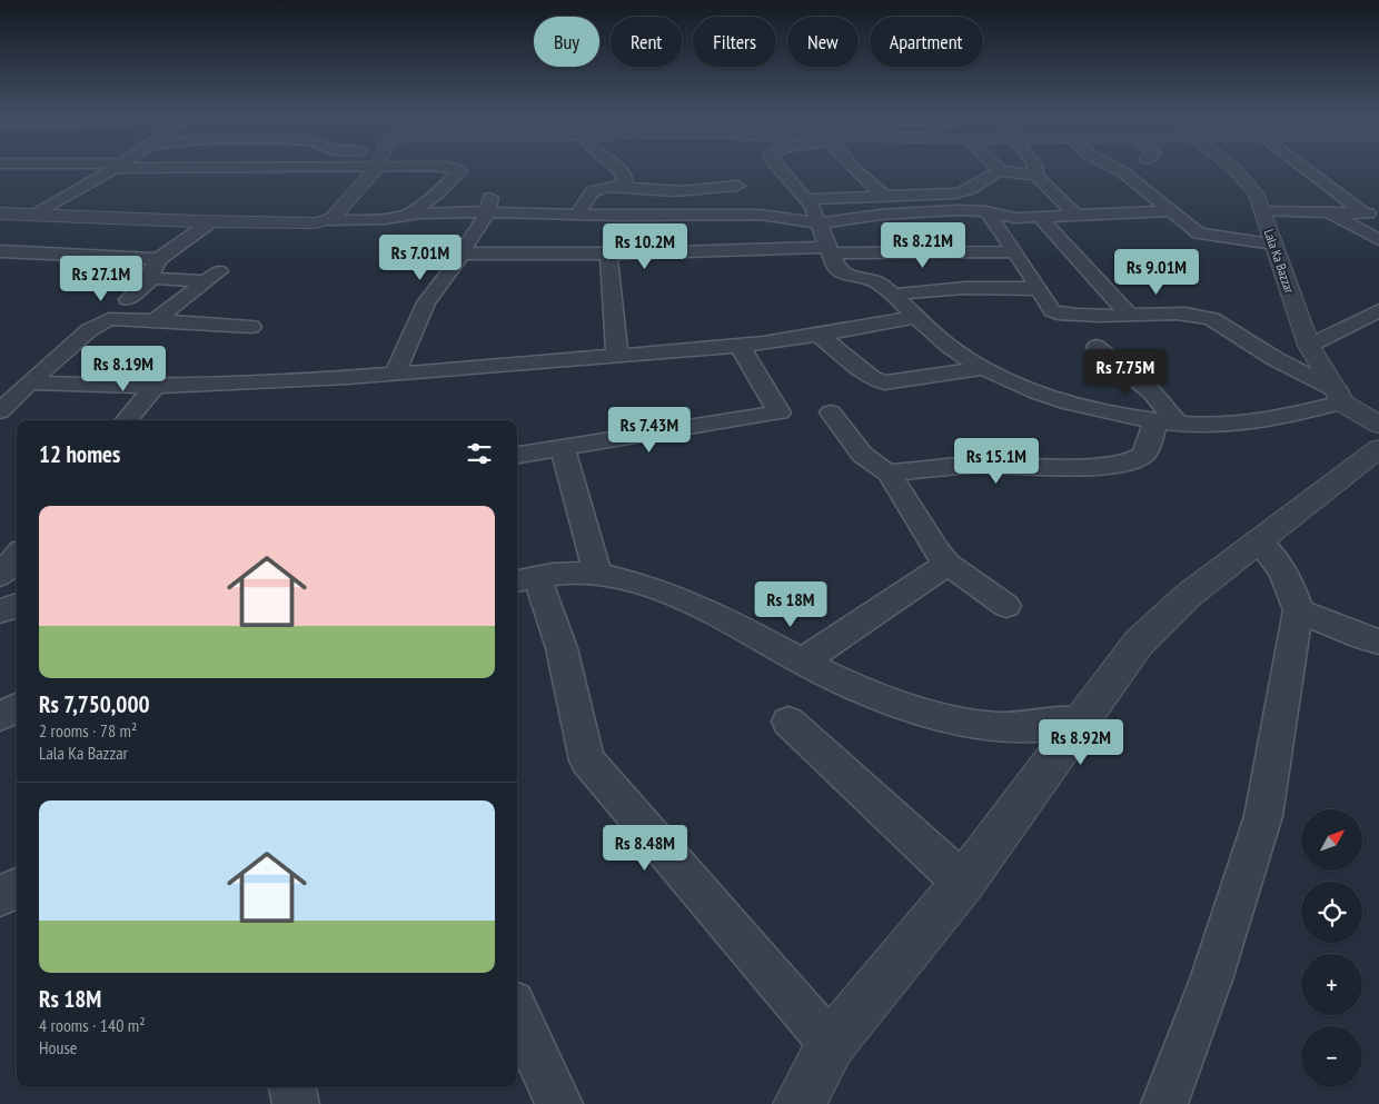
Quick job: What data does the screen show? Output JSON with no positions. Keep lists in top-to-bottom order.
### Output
{
  "streets": {
    "street": ["Lala Ka Bazzar"]
  },
  "north": "top right",
  "page": {
    "chip": [
      "Buy",
      "Rent",
      "Filters",
      "New",
      "Apartment"
    ],
    "price": [
      "Rs 8.21M",
      "Rs 10.2M",
      "Rs 7.01M",
      "Rs 9.01M",
      "Rs 27.1M",
      "Rs 8.19M",
      "Rs 7.75M",
      "Rs 7.43M",
      "Rs 15.1M",
      "Rs 18M",
      "Rs 8.92M",
      "Rs 8.48M"
    ],
    "heading": "12 homes",
    "list": [
      {
        "name": "Rs 7,750,000",
        "note": "2 rooms · 78 m² · Lala Ka Bazzar"
      },
      {
        "name": "Rs 18M",
        "note": "4 rooms · 140 m² · House"
      }
    ],
    "map_buttons": ["+", "−"]
  }
}
